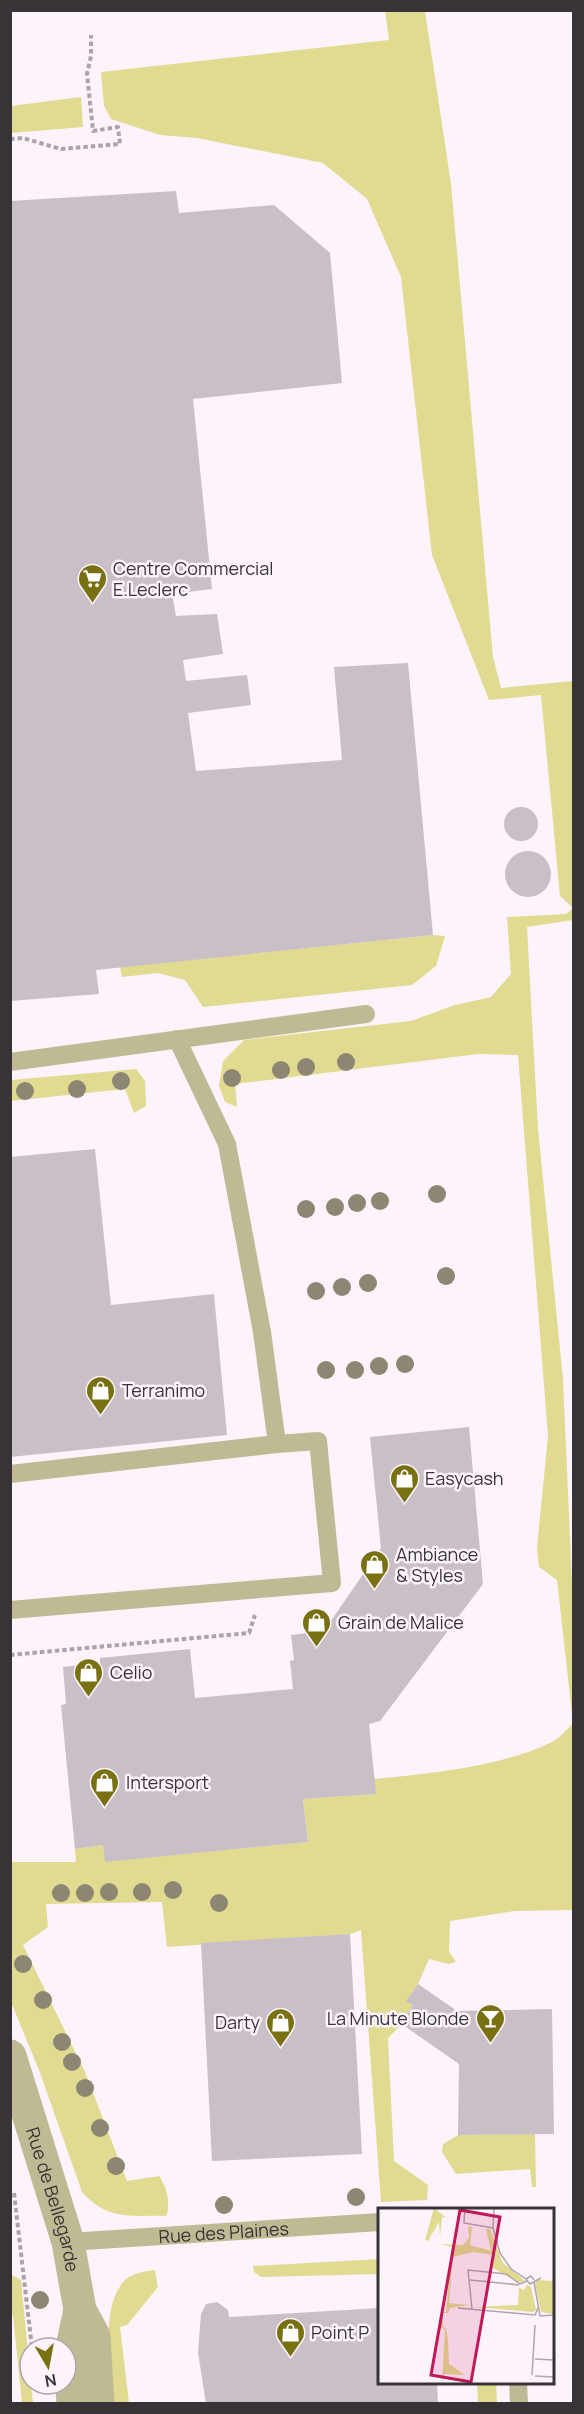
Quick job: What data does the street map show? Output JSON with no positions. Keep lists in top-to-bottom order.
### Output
{
  "streets": {
    "street": ["Rue de Bellegarde"],
    "lane": ["Rue des Plaines"]
  },
  "crossings": [
    ["Rue de Bellegarde", "Rue des Plaines"]
  ],
  "places": {
    "supermarket": ["Centre Commercial E.Leclerc"],
    "shop": [
      "Terranimo",
      "Easycash",
      "Ambiance & Styles",
      "Grain de Malice",
      "Celio",
      "Intersport",
      "Darty",
      "Point P"
    ],
    "bar": ["La Minute Blonde"]
  },
  "north": "bottom"
}
